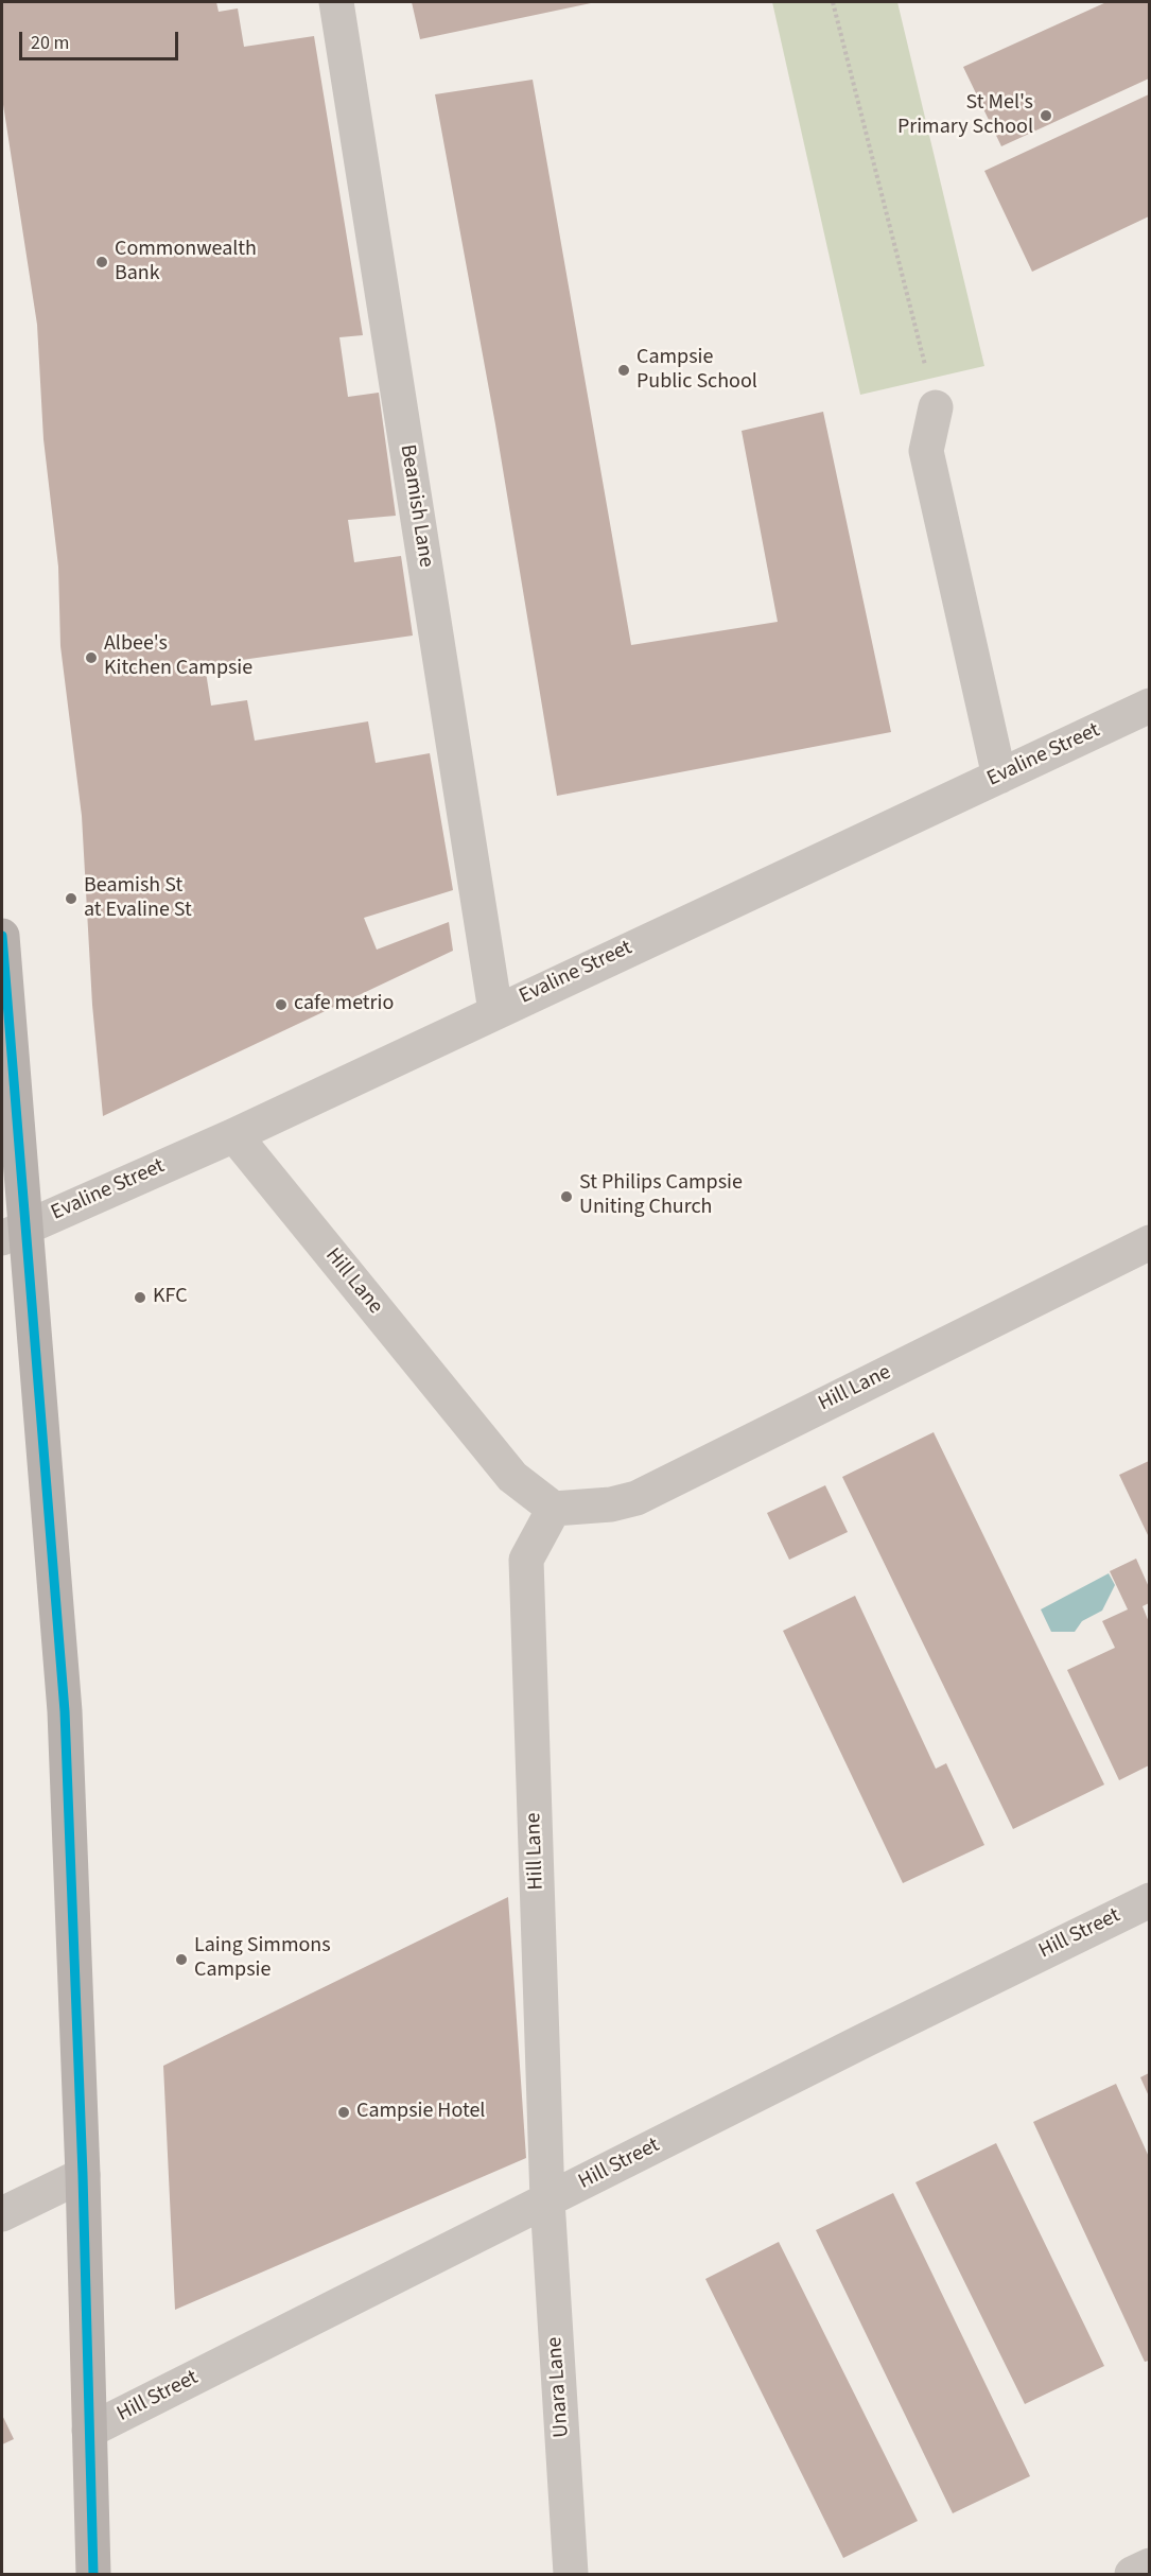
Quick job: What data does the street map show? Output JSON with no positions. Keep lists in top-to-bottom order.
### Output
{
  "streets": {
    "street": [
      "Beamish Lane",
      "Evaline Street",
      "Hill Lane",
      "Hill Street",
      "Unara Lane"
    ]
  },
  "crossings": [
    ["Beamish Lane", "Evaline Street"],
    ["Evaline Street", "Hill Lane"],
    ["Hill Lane", "Hill Street"],
    ["Hill Lane", "Unara Lane"],
    ["Hill Street", "Unara Lane"]
  ],
  "places": [
    "St Mel's Primary School",
    "Commonwealth Bank",
    "Campsie Public School",
    "Albee's Kitchen Campsie",
    "Beamish St at Evaline St",
    "cafe metrio",
    "St Philips Campsie Uniting Church",
    "KFC",
    "Laing Simmons Campsie",
    "Campsie Hotel"
  ],
  "scale_bar": "20 m"
}
